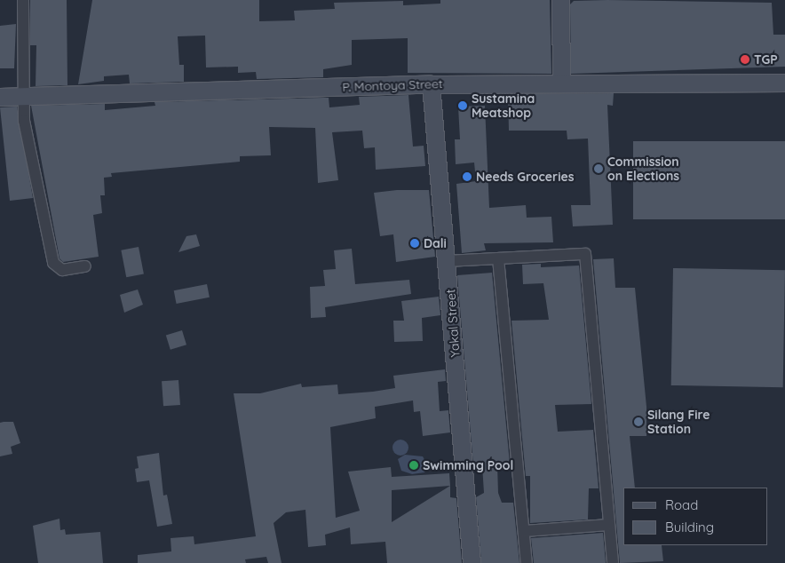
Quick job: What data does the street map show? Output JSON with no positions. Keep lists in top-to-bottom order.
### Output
{
  "streets": {
    "street": ["P. Montoya Street", "Yakal Street"]
  },
  "crossings": [
    ["P. Montoya Street", "Yakal Street"]
  ],
  "places": [
    "TGP",
    "Sustamina Meatshop",
    "Commission on Elections",
    "Needs Groceries",
    "Dali",
    "Silang Fire Station",
    "Swimming Pool"
  ],
  "legend": ["Road", "Building"]
}
